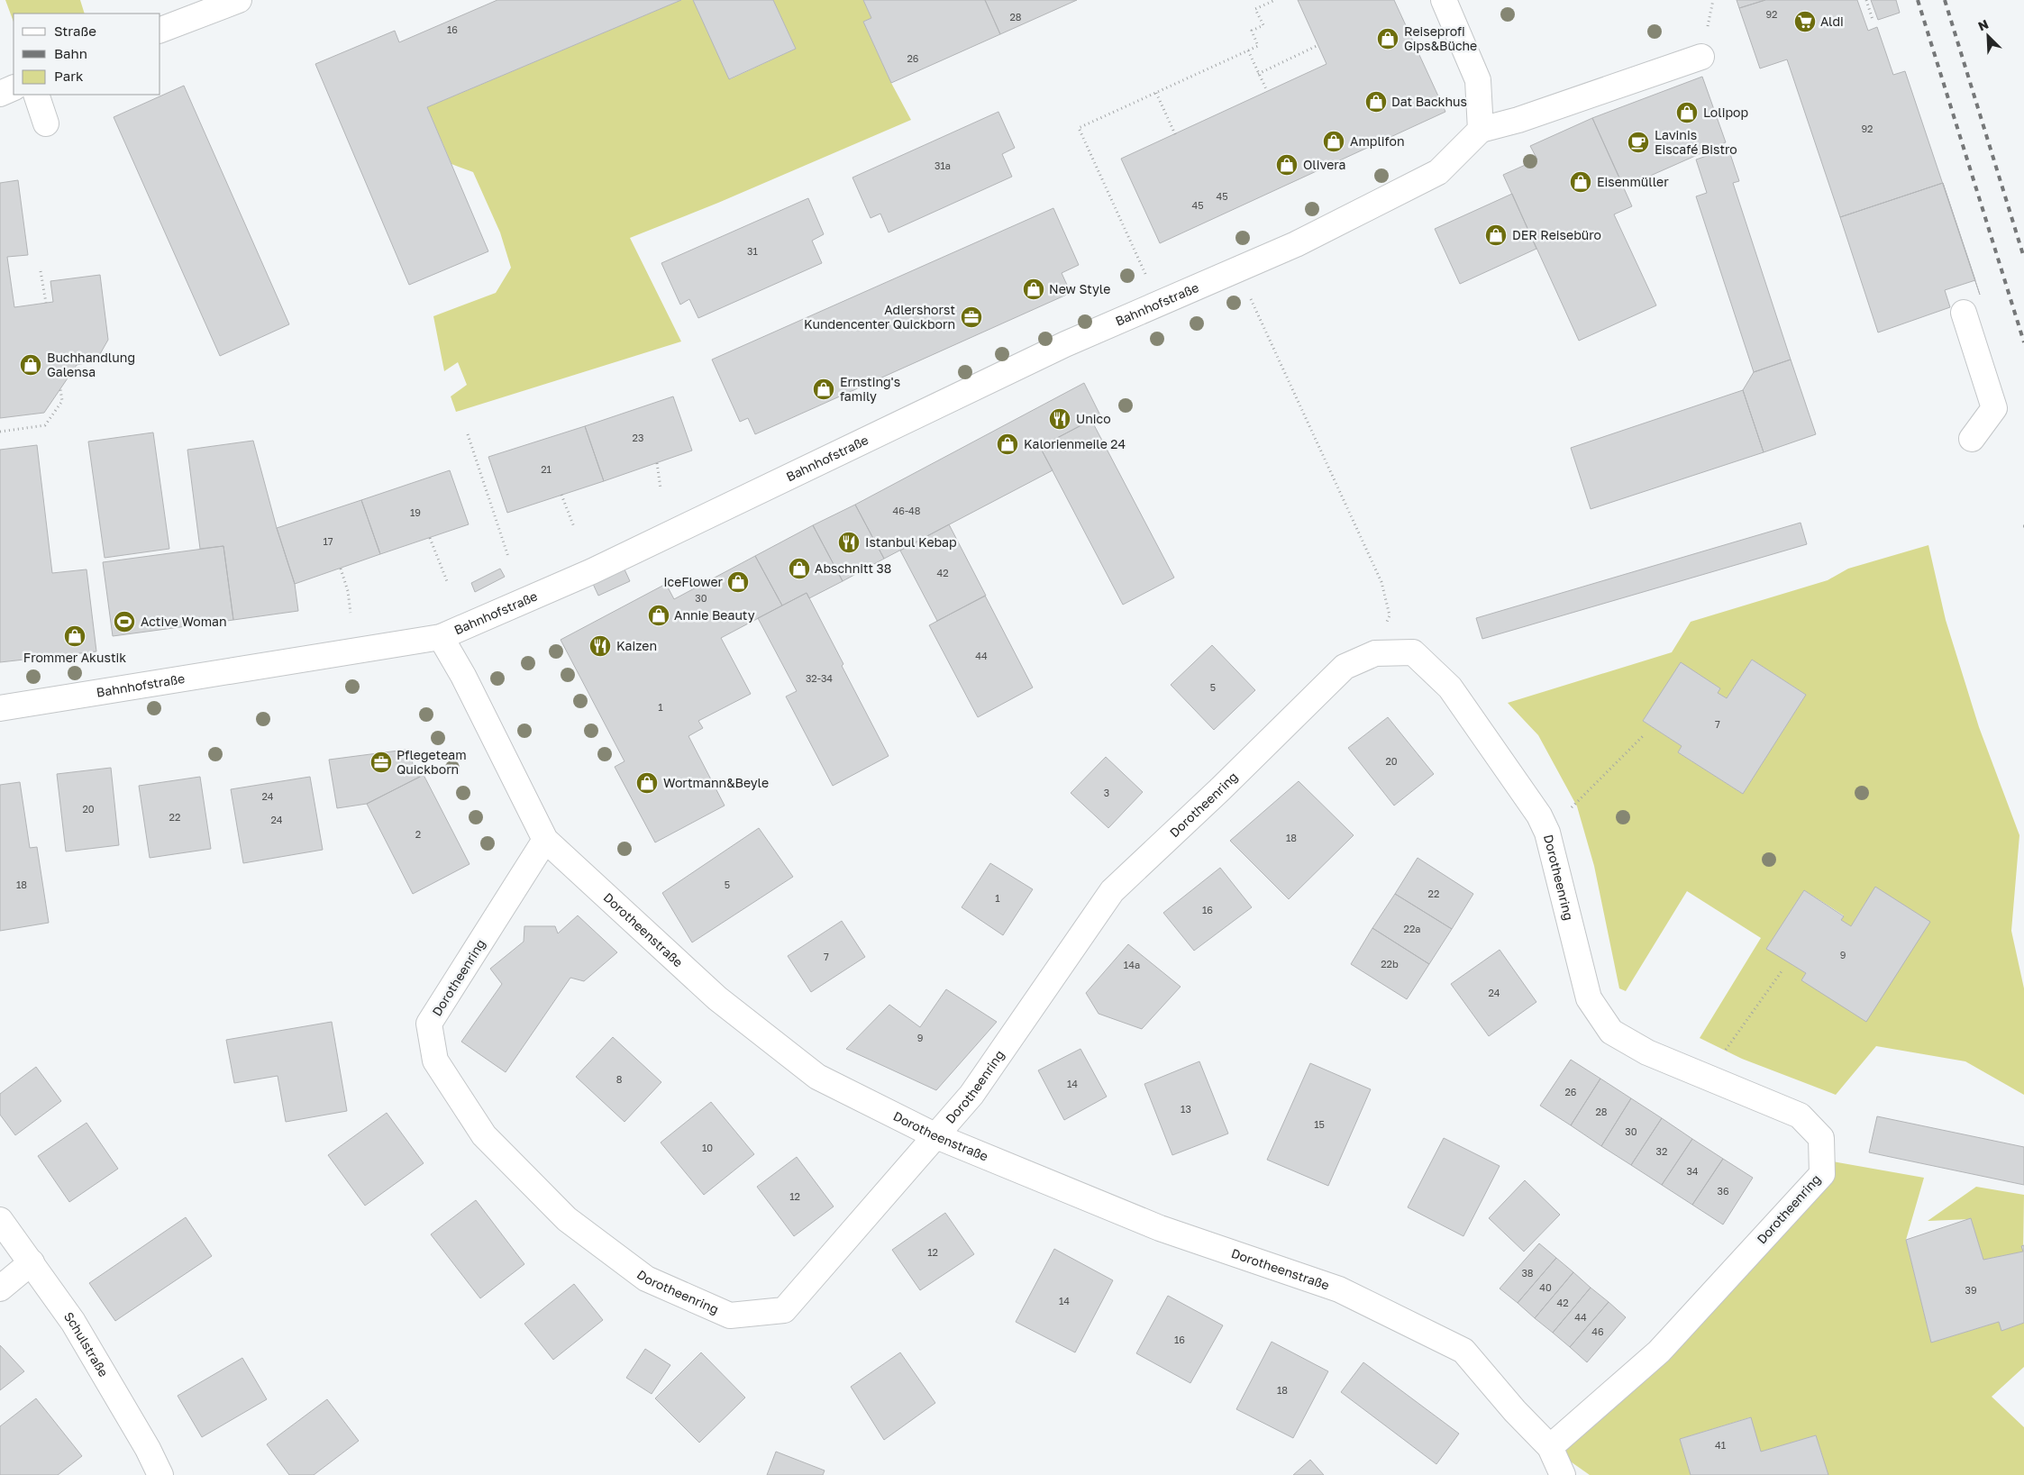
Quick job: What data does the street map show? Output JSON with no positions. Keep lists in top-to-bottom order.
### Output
{
  "streets": {
    "street": [
      "Bahnhofstraße",
      "Dorotheenring",
      "Dorotheenstraße",
      "Schulstraße"
    ]
  },
  "crossings": [
    ["Bahnhofstraße", "Dorotheenstraße"],
    ["Dorotheenring", "Dorotheenstraße"]
  ],
  "places": {
    "supermarket": ["Aldi"],
    "shop": [
      "Reiseprofi Gips&Büche",
      "Dat Backhus",
      "Lolipop",
      "Amplifon",
      "Olivera",
      "Eisenmüller",
      "DER Reisebüro",
      "New Style",
      "Buchhandlung Galensa",
      "Ernsting's family",
      "Kalorienmeile 24",
      "Abschnitt 38",
      "IceFlower",
      "Annie Beauty",
      "Frommer Akustik",
      "Wortmann&Beyle"
    ],
    "cafe": ["Lavinis Eiscafé Bistro"],
    "office": ["Adlershorst Kundencenter Quickborn", "Pflegeteam Quickborn"],
    "restaurant": ["Unico", "Istanbul Kebap", "Kaizen"],
    "sports": ["Active Woman"]
  },
  "house_numbers": [
    "92",
    "28",
    "16",
    "26",
    "92",
    "31a",
    "45",
    "45",
    "31",
    "23",
    "21",
    "46-48",
    "19",
    "17",
    "42",
    "30",
    "44",
    "32-34",
    "5",
    "1",
    "7",
    "20",
    "3",
    "24",
    "20",
    "22",
    "24",
    "2",
    "18",
    "18",
    "5",
    "22",
    "1",
    "16",
    "22a",
    "9",
    "7",
    "22b",
    "14a",
    "24",
    "9",
    "8",
    "14",
    "26",
    "13",
    "28",
    "15",
    "30",
    "10",
    "32",
    "34",
    "36",
    "12",
    "12",
    "38",
    "40",
    "39",
    "14",
    "42",
    "44",
    "46",
    "16",
    "18",
    "41"
  ],
  "legend": ["Straße", "Bahn", "Park"],
  "north": "top left"
}
